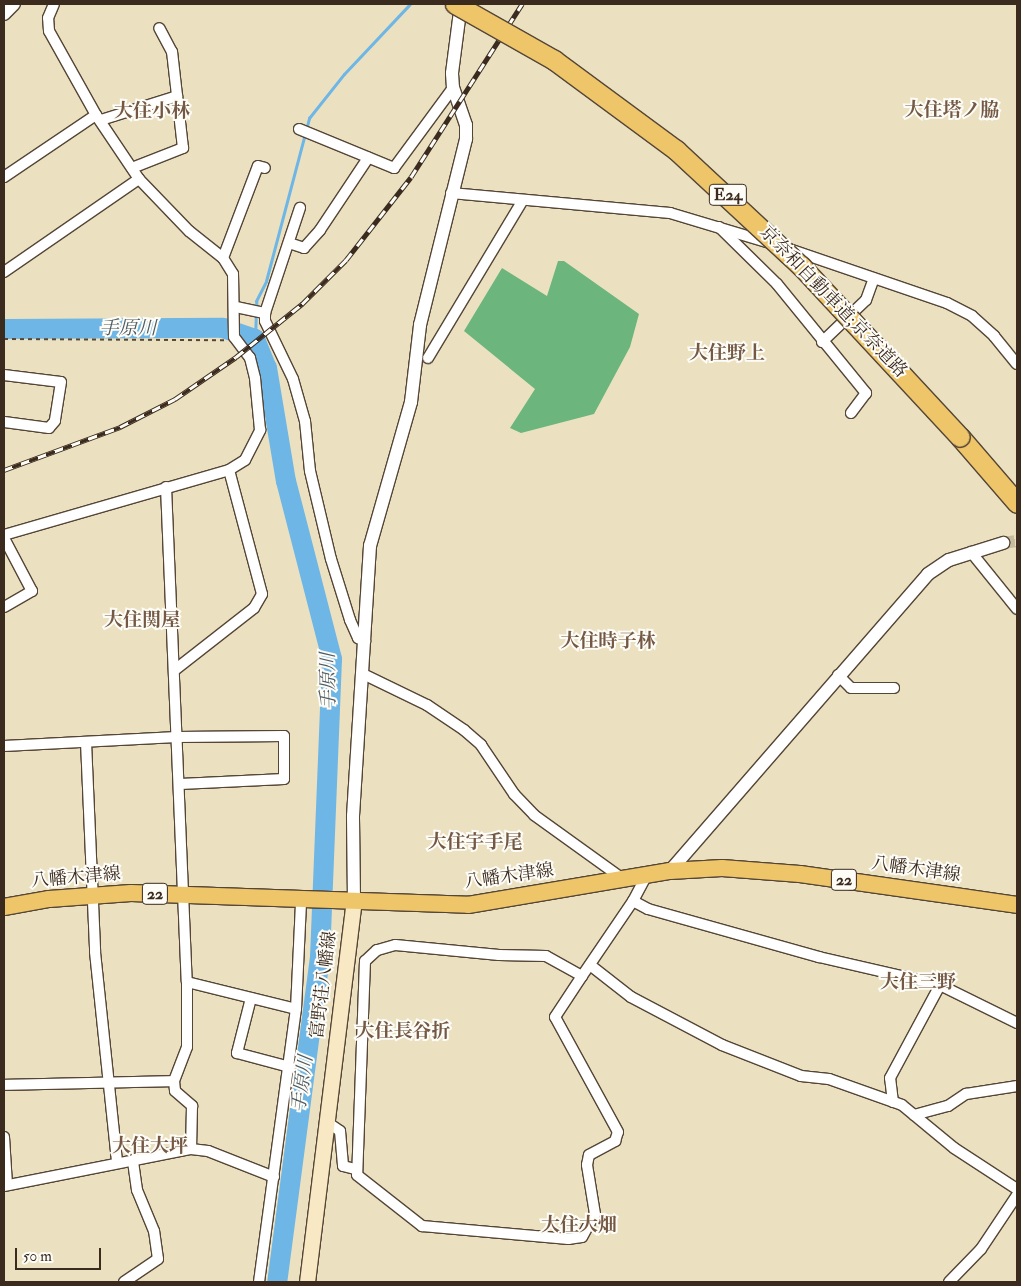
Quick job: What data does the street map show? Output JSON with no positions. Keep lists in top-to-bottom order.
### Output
{
  "streets": {
    "highway": ["E24", "京奈和自動車道;京奈道路"],
    "main road": ["八幡木津線", "22", "富野荘八幡線"]
  },
  "crossings": [
    ["八幡木津線", "富野荘八幡線"]
  ],
  "districts": [
    "大住塔ノ脇",
    "大住小林",
    "大住野上",
    "大住関屋",
    "大住時子林",
    "大住宇手尾",
    "大住三野",
    "大住長谷折",
    "大住大坪",
    "大住大畑"
  ],
  "water": ["手原川"],
  "scale_bar": "50 m"
}
